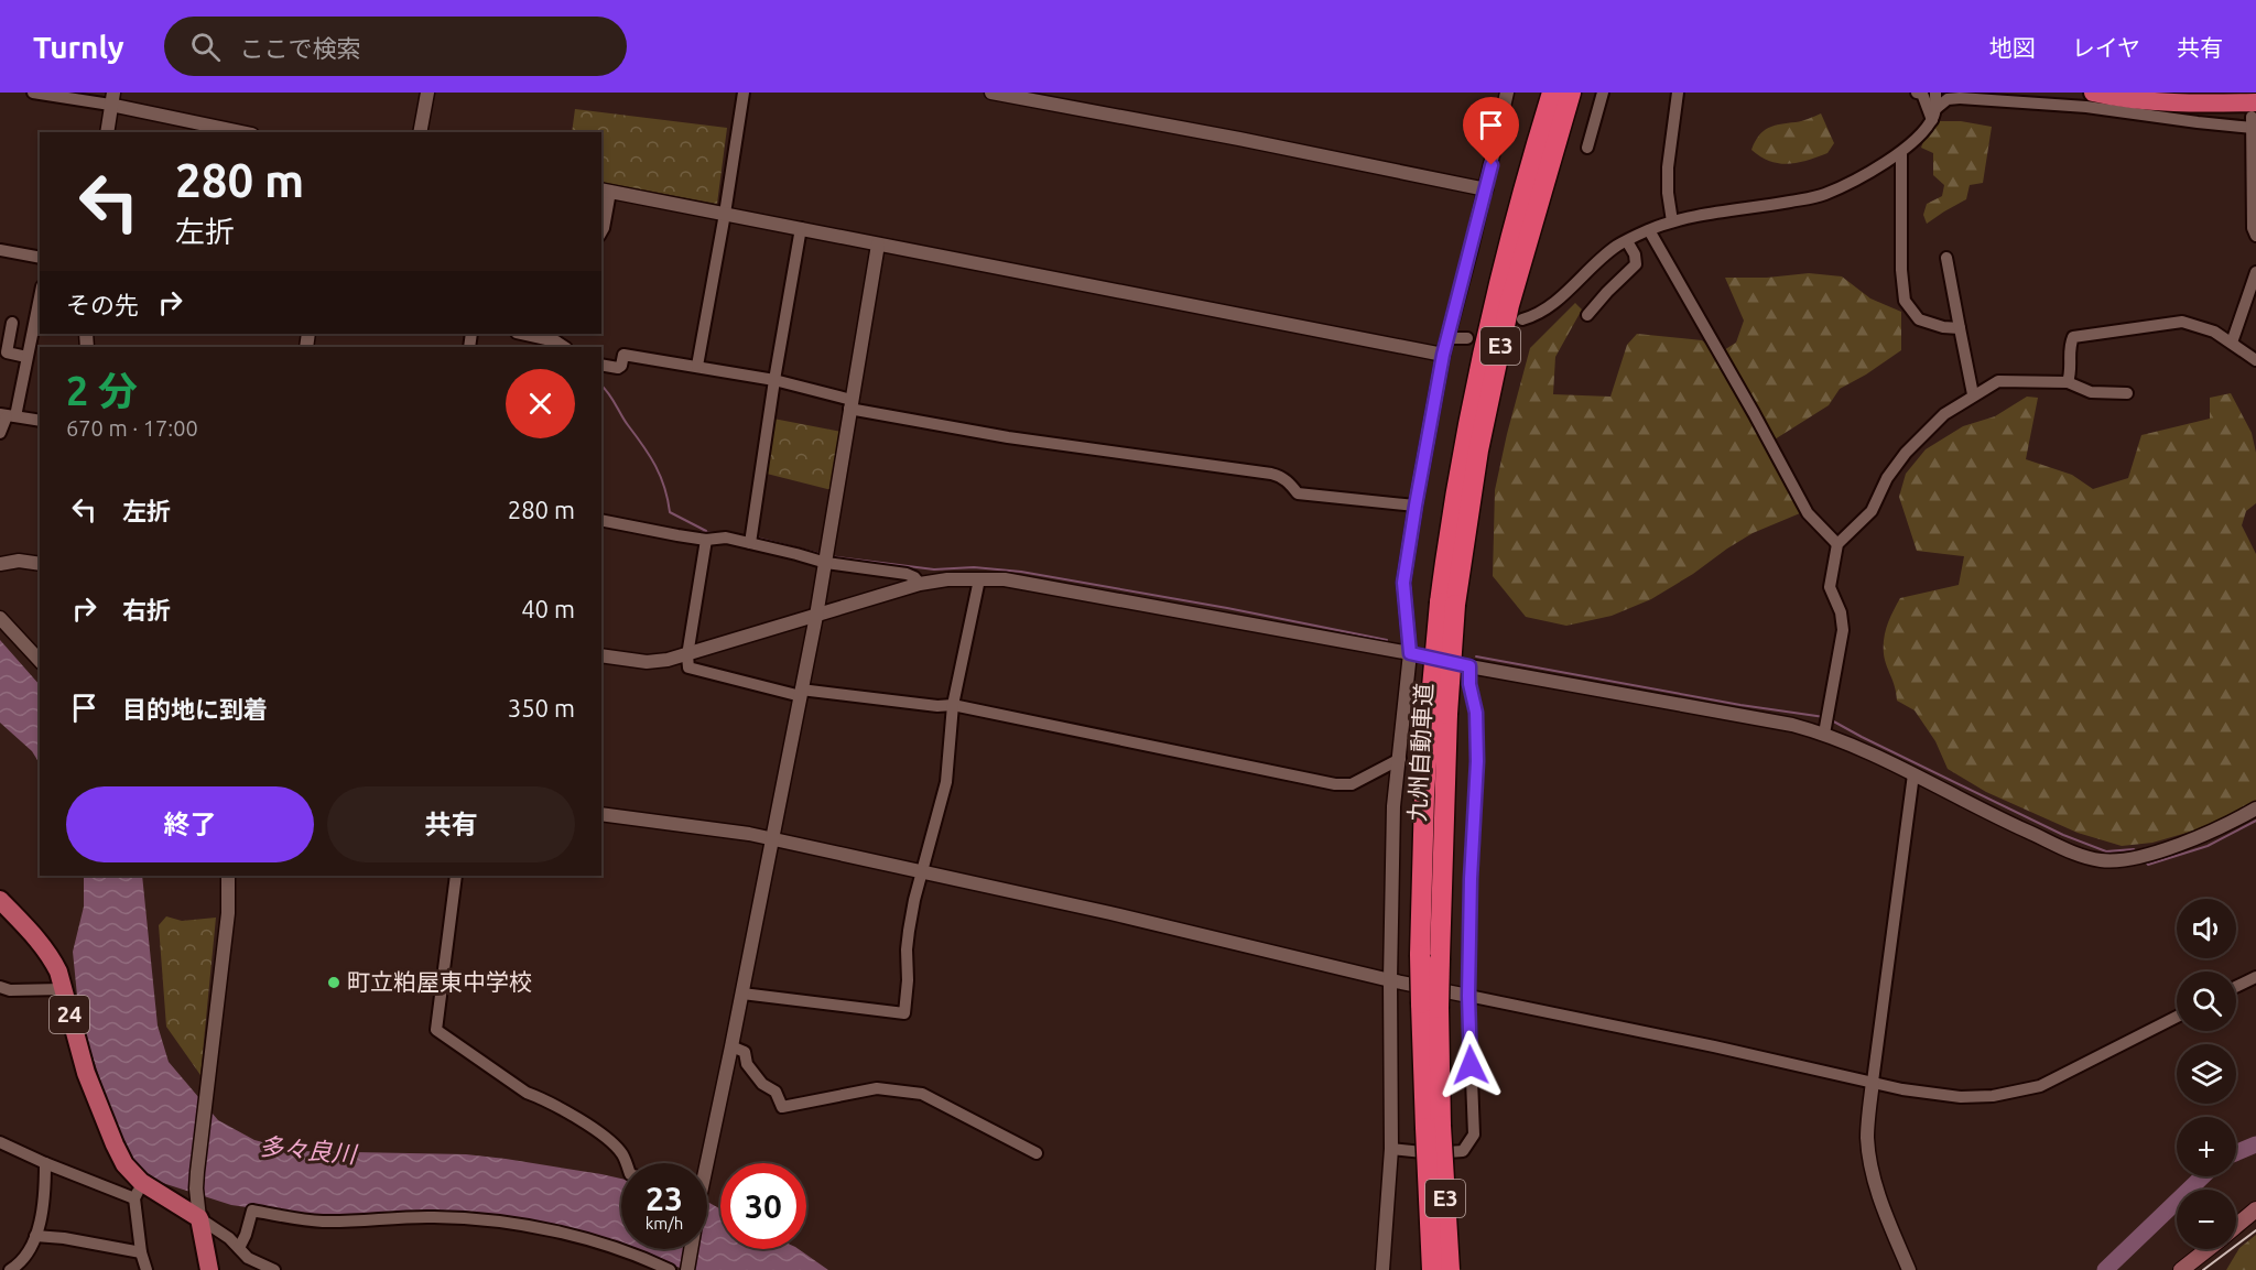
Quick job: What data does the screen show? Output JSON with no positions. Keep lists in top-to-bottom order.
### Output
{
  "streets": {
    "highway": ["E3", "九州自動車道"],
    "main road": ["24"]
  },
  "water": ["多々良川"],
  "places": ["町立粕屋東中学校"],
  "page": {
    "header": "Turnly",
    "search": "ここで検索",
    "nav": ["地図", "レイヤ", "共有"],
    "turn": ["280 m", "左折"],
    "then": "その先",
    "heading": ["2 分", "670 m · 17:00"],
    "list": [
      {
        "name": "左折",
        "value": "280 m"
      },
      {
        "name": "右折",
        "value": "40 m"
      },
      {
        "name": "目的地に到着",
        "value": "350 m"
      }
    ],
    "buttons": ["終了", "共有"],
    "map_buttons": ["+", "−"],
    "speed": "23 km/h",
    "limit": "30"
  }
}
